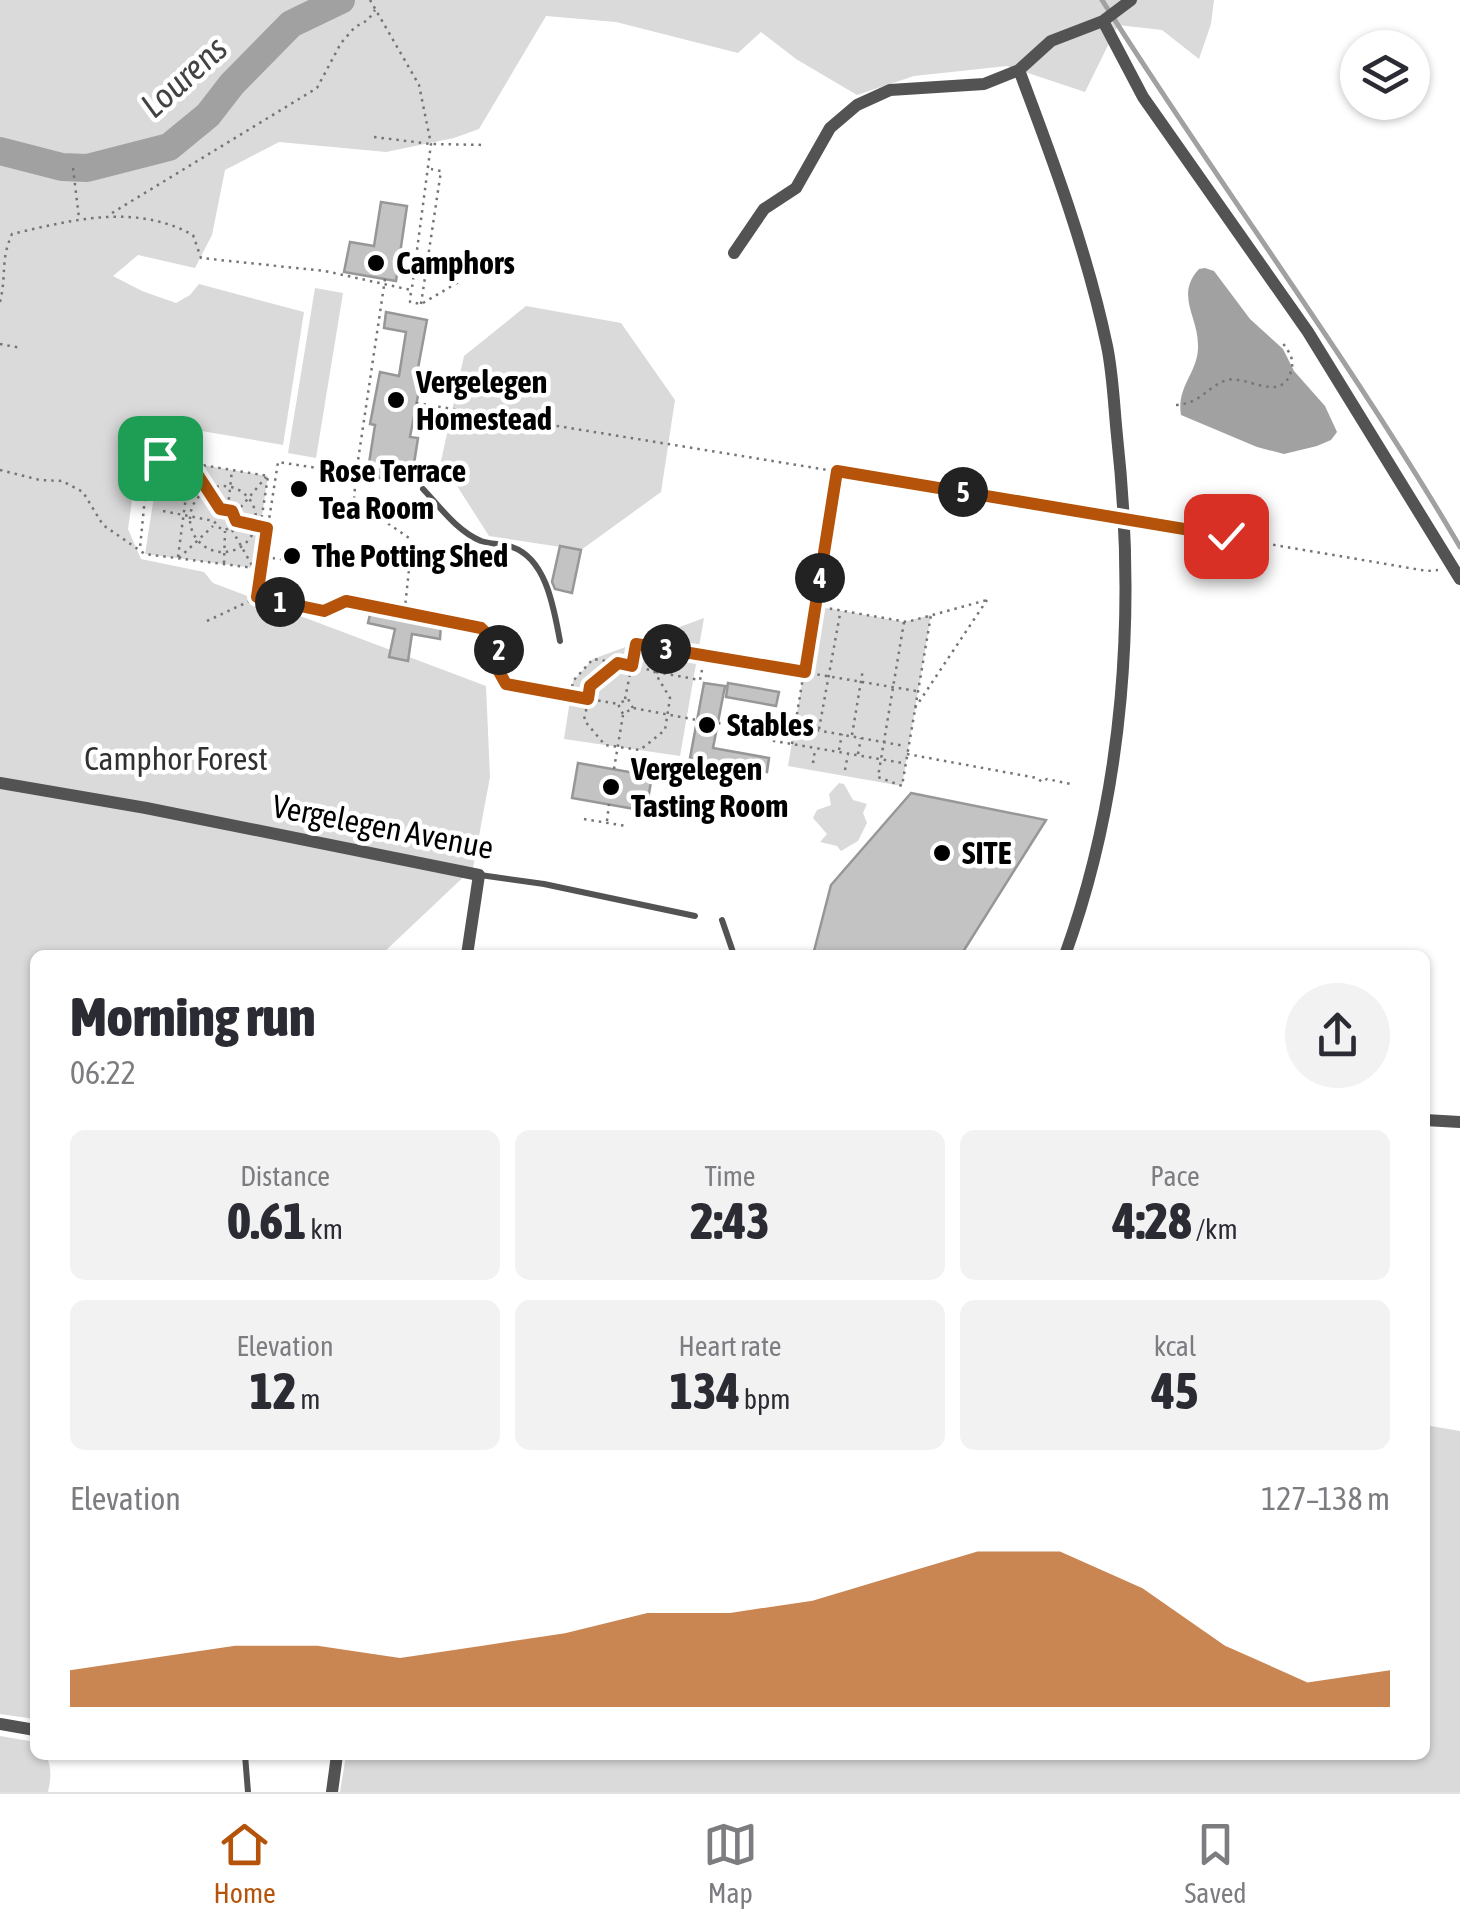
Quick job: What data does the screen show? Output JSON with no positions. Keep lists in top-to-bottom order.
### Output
{
  "streets": {
    "street": ["Vergelegen Avenue"]
  },
  "water": ["Lourens"],
  "parks": ["Camphor Forest"],
  "places": [
    "Camphors",
    "Vergelegen Homestead",
    "Rose Terrace Tea Room",
    "The Potting Shed",
    "Stables",
    "Vergelegen Tasting Room",
    "SITE"
  ],
  "page": {
    "pins": [
      "5",
      "4",
      "1",
      "3",
      "2"
    ],
    "heading": ["Morning run", "06:22"],
    "stats": [
      ["Distance", "0.61 km"],
      ["Time", "2:43"],
      ["Pace", "4:28 /km"],
      ["Elevation", "12 m"],
      ["Heart rate", "134 bpm"],
      ["kcal", "45"]
    ],
    "chart": ["Elevation", "127–138 m"],
    "tabs": ["Home", "Map", "Saved"]
  }
}
